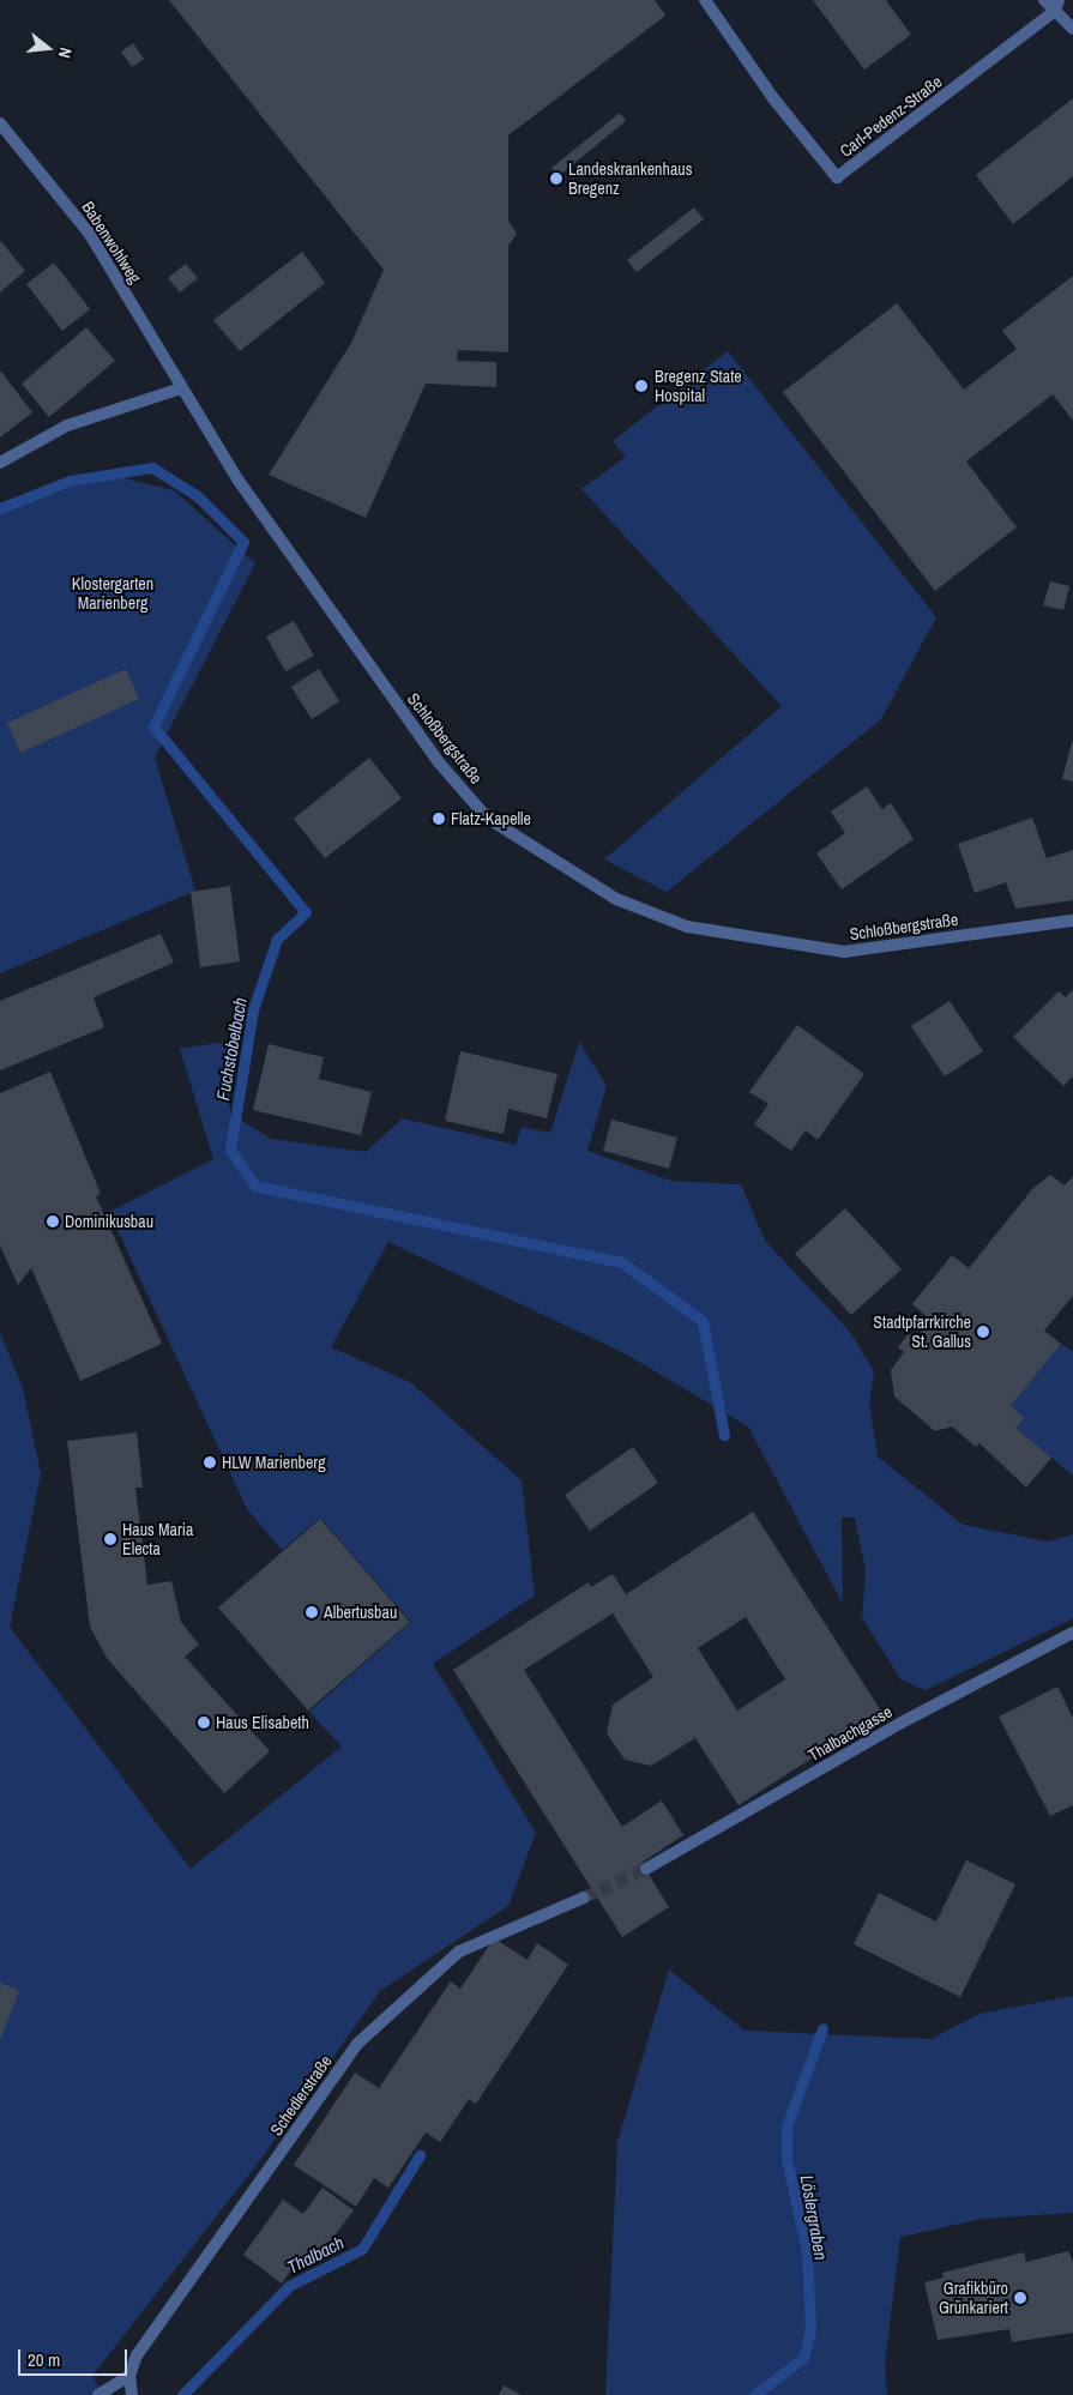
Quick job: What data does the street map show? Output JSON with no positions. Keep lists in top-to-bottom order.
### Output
{
  "streets": {
    "street": [
      "Carl-Pedenz-Straße",
      "Babenwohlweg",
      "Schloßbergstraße",
      "Thalbachgasse",
      "Schedlerstraße"
    ]
  },
  "crossings": [
    ["Babenwohlweg", "Schloßbergstraße"]
  ],
  "water": ["Fuchstobelbach", "Löslergraben", "Thalbach"],
  "parks": ["Klostergarten Marienberg"],
  "places": [
    "Landeskrankenhaus Bregenz",
    "Bregenz State Hospital",
    "Flatz-Kapelle",
    "Dominikusbau",
    "Stadtpfarrkirche St. Gallus",
    "HLW Marienberg",
    "Haus Maria Electa",
    "Albertusbau",
    "Haus Elisabeth",
    "Grafikbüro Grünkariert"
  ],
  "scale_bar": "20 m",
  "north": "right"
}
